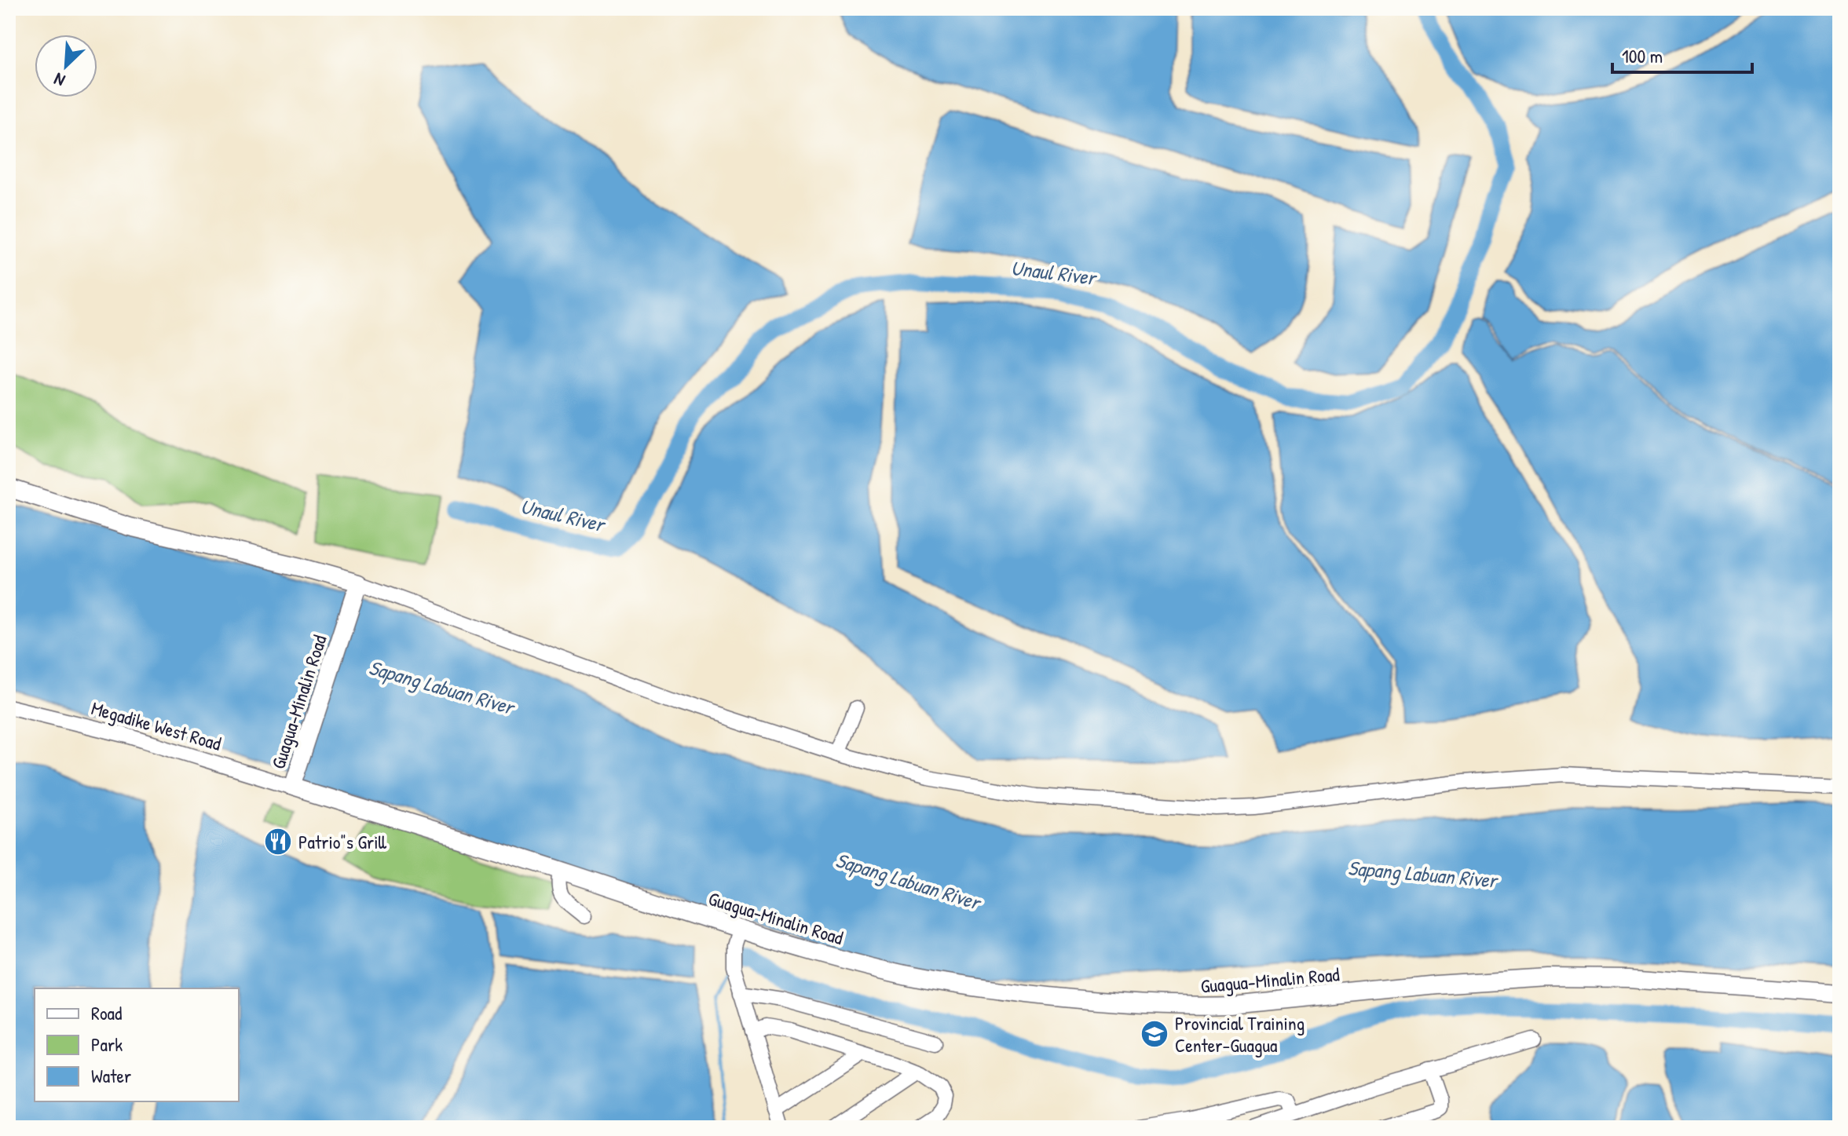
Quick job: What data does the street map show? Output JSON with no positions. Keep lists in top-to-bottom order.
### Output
{
  "streets": {
    "main road": ["Guagua-Minalin Road"],
    "street": ["Megadike West Road"]
  },
  "crossings": [
    ["Guagua-Minalin Road", "Megadike West Road"]
  ],
  "water": ["Unaul River", "Sapang Labuan River"],
  "places": {
    "restaurant": ["Patrio\"s Grill"],
    "school or university": ["Provincial Training Center-Guagua"]
  },
  "legend": ["Road", "Park", "Water"],
  "scale_bar": "100 m",
  "north": "bottom left"
}
